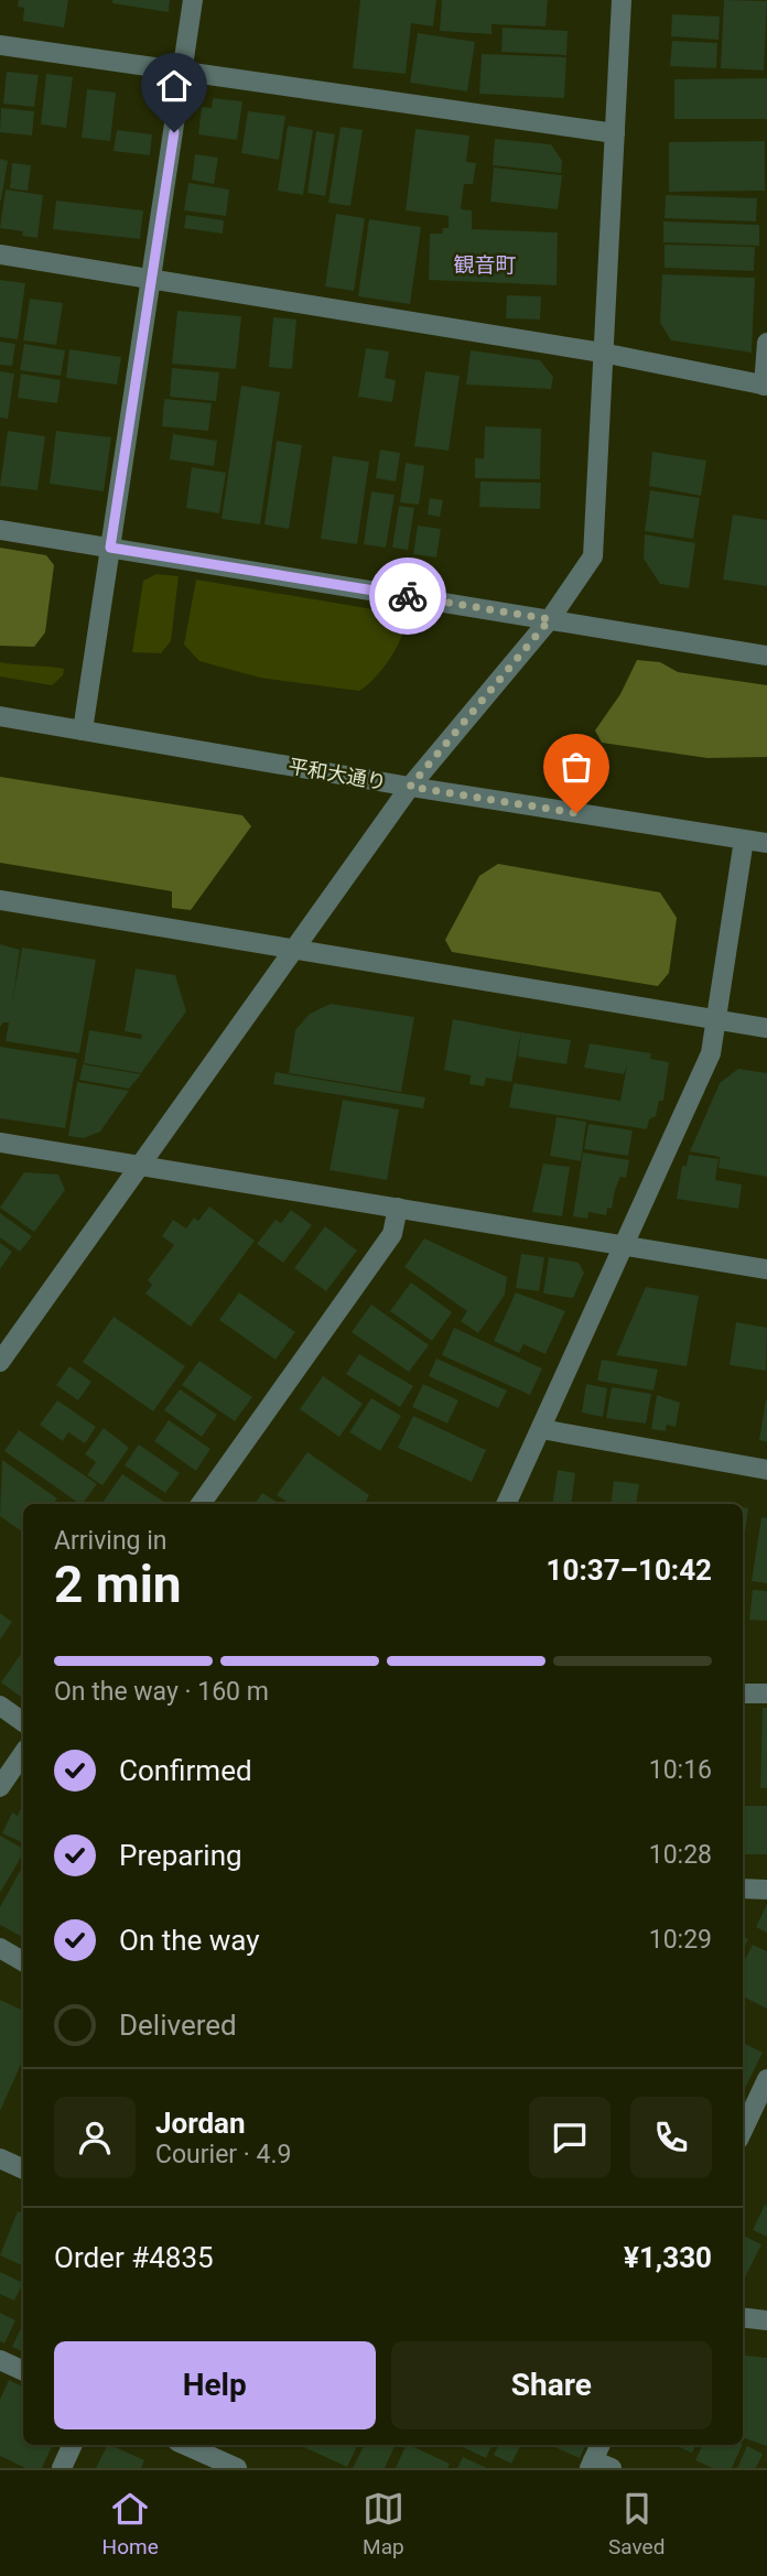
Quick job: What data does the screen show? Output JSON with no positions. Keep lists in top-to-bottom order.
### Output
{
  "streets": {
    "street": ["平和大通り"]
  },
  "districts": ["観音町"],
  "page": {
    "heading": ["2 min", "Arriving in", "10:37–10:42"],
    "panel": [
      "Jordan",
      "Courier · 4.9",
      "Order #4835",
      "¥1,330"
    ],
    "bar": "On the way · 160 m",
    "list": [
      ["Confirmed", "10:16"],
      ["Preparing", "10:28"],
      ["On the way", "10:29"],
      "Delivered"
    ],
    "buttons": ["Help", "Share"],
    "tabs": ["Home", "Map", "Saved"]
  }
}
